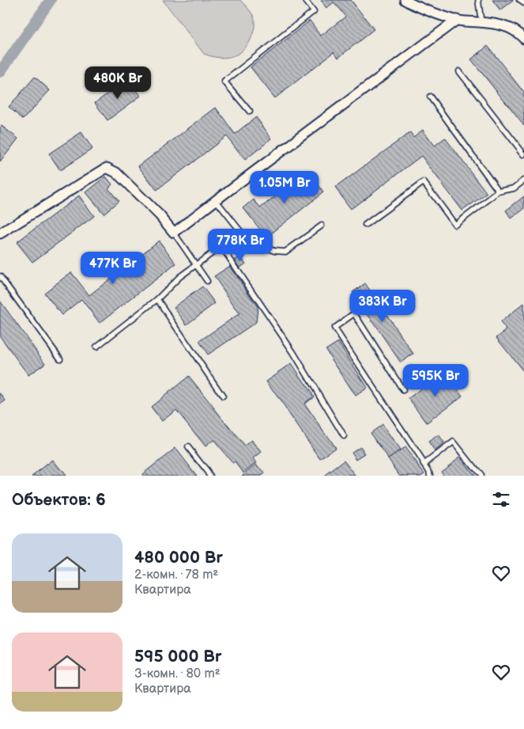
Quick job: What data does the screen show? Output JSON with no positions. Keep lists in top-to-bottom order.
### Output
{
  "page": {
    "price": [
      "480K Br",
      "1.05M Br",
      "778K Br",
      "477K Br",
      "383K Br",
      "595K Br"
    ],
    "heading": "Объектов: 6",
    "list": [
      {
        "name": "480 000 Br",
        "note": "2-комн. · 78 m² · Квартира"
      },
      {
        "name": "595 000 Br",
        "note": "3-комн. · 80 m² · Квартира"
      }
    ]
  }
}
